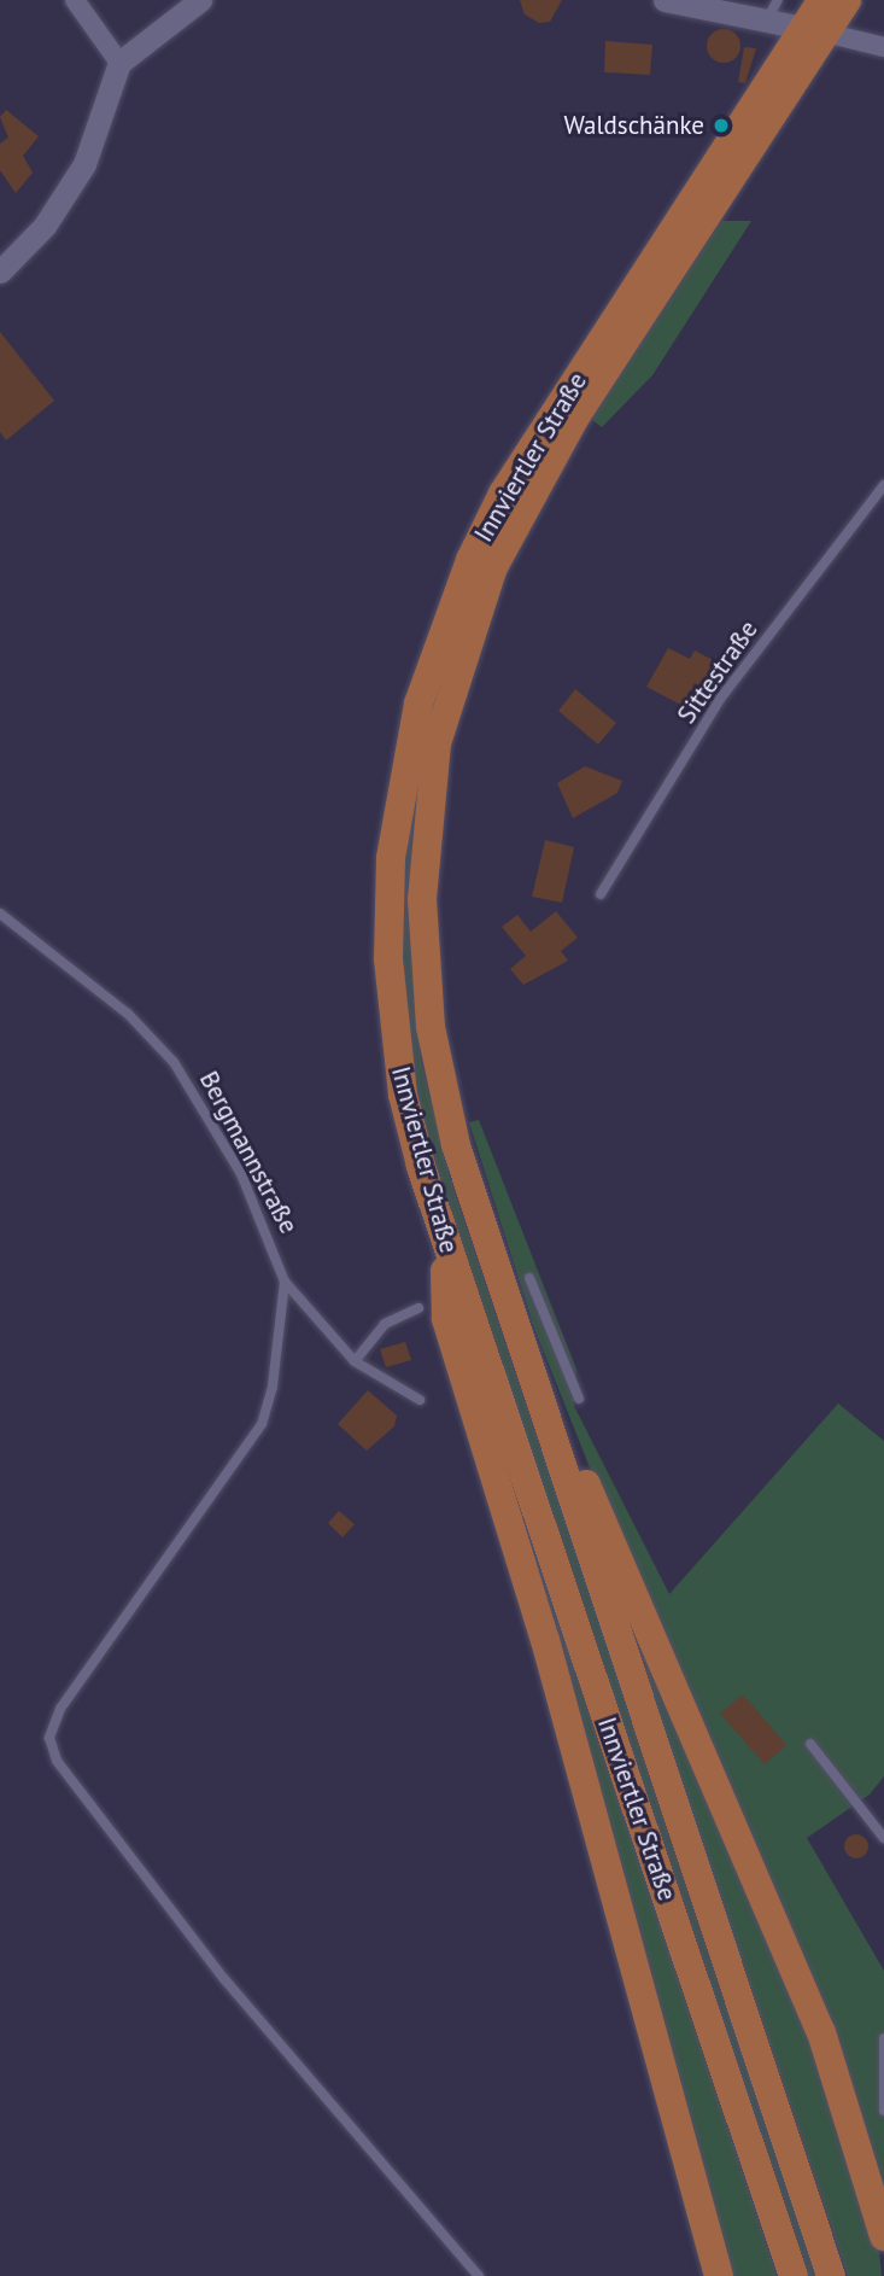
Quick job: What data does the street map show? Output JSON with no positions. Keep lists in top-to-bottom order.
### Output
{
  "streets": {
    "main road": ["Innviertler Straße"],
    "lane": ["Sittestraße", "Bergmannstraße"]
  },
  "places": ["Waldschänke"]
}
